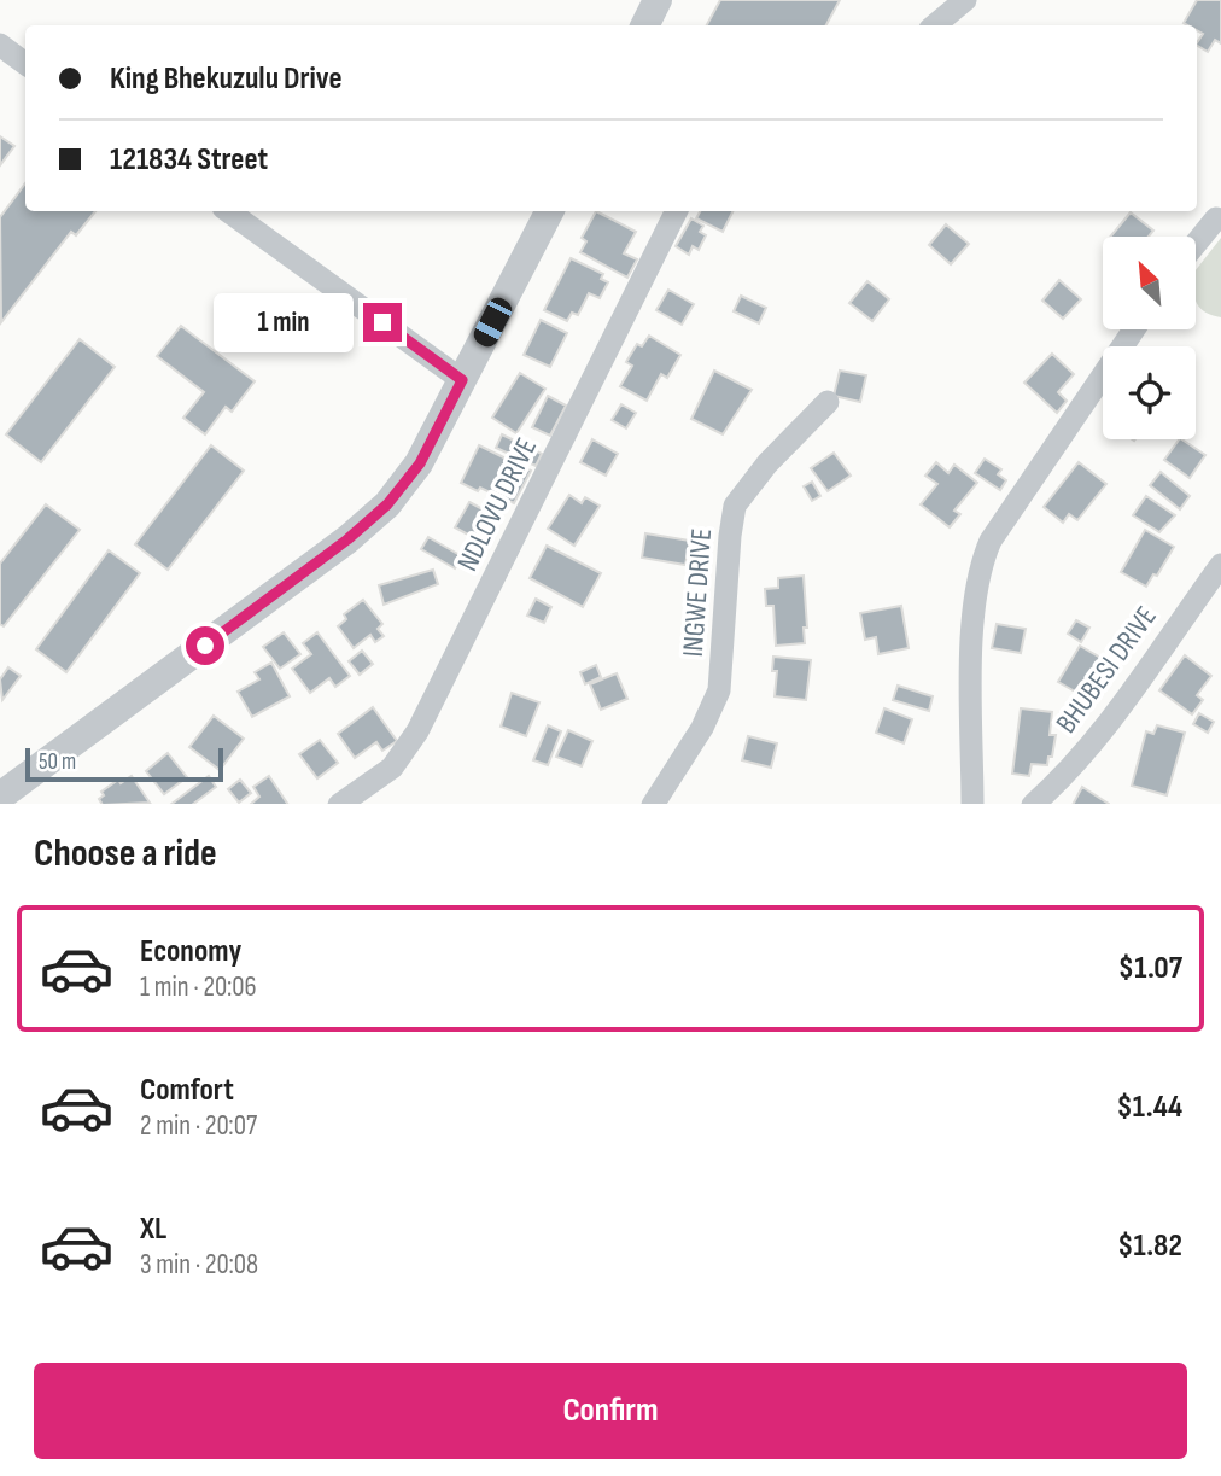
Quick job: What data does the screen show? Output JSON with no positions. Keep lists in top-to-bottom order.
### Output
{
  "streets": {
    "street": ["NDLOVU DRIVE", "INGWE DRIVE", "BHUBESI DRIVE"]
  },
  "scale_bar": "50 m",
  "north": "top left",
  "page": {
    "banner": ["King Bhekuzulu Drive", "121834 Street"],
    "bubble": "1 min",
    "scale": "50 m",
    "heading": "Choose a ride",
    "list": [
      {
        "name": "Economy",
        "note": "1 min · 20:06",
        "value": "$1.07"
      },
      {
        "name": "Comfort",
        "note": "2 min · 20:07",
        "value": "$1.44"
      },
      {
        "name": "XL",
        "note": "3 min · 20:08",
        "value": "$1.82"
      }
    ],
    "buttons": "Confirm"
  }
}
